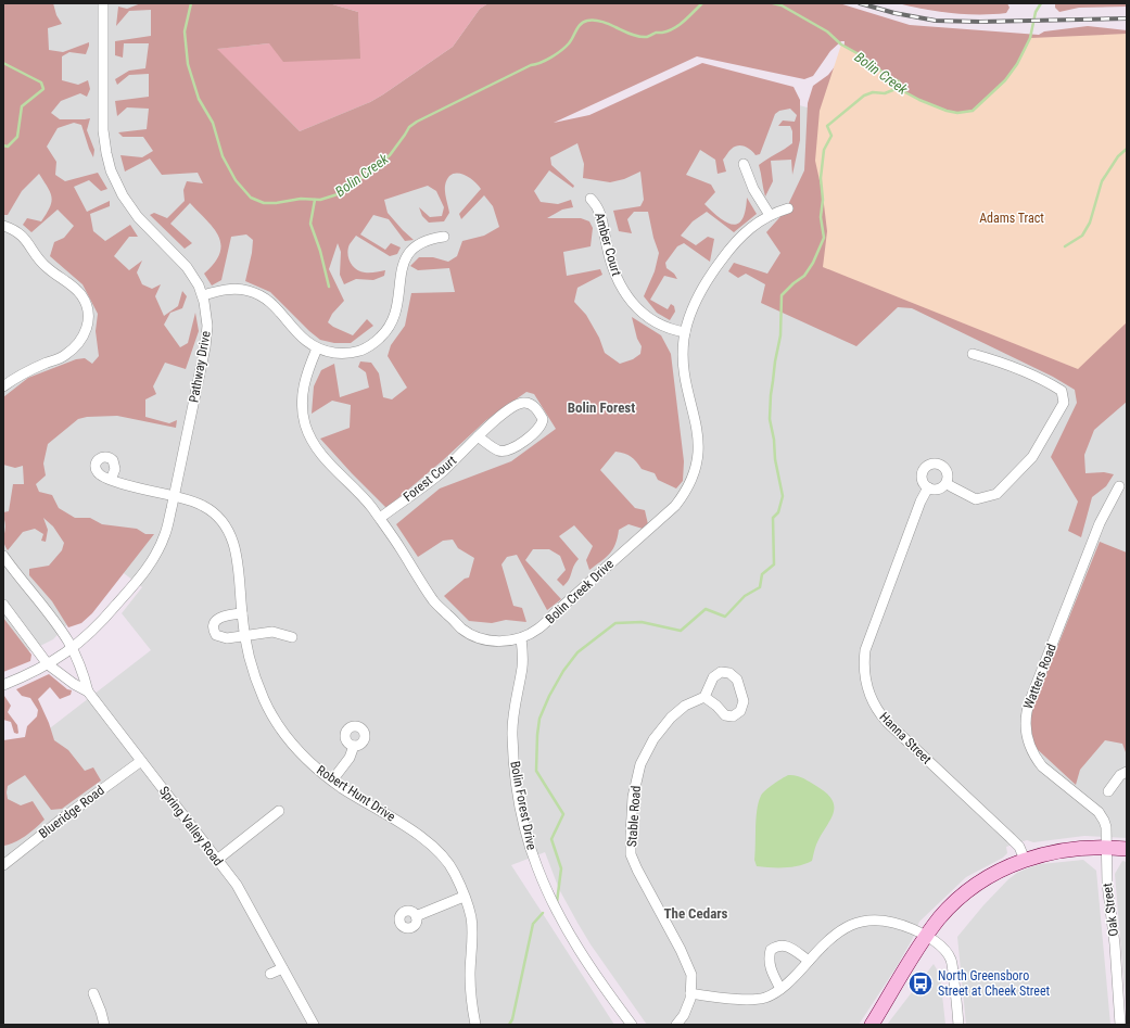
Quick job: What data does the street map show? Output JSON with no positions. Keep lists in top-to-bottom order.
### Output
{
  "streets": {
    "street": [
      "Amber Court",
      "Pathway Drive",
      "Forest Court",
      "Bolin Creek Drive",
      "Watters Road",
      "Hanna Street",
      "Robert Hunt Drive",
      "Bolin Forest Drive",
      "Blueridge Road",
      "Stable Road",
      "Spring Valley Road",
      "Oak Street"
    ]
  },
  "crossings": [
    ["Amber Court", "Bolin Creek Drive"],
    ["Pathway Drive", "Robert Hunt Drive"],
    ["Pathway Drive", "Spring Valley Road"],
    ["Forest Court", "Bolin Creek Drive"],
    ["Bolin Creek Drive", "Bolin Forest Drive"],
    ["Watters Road", "Oak Street"],
    ["Blueridge Road", "Spring Valley Road"]
  ],
  "districts": ["Bolin Forest", "The Cedars"],
  "water": ["Bolin Creek"],
  "parks": ["Adams Tract"],
  "places": {
    "bus stop": ["North Greensboro Street at Cheek Street"]
  }
}
